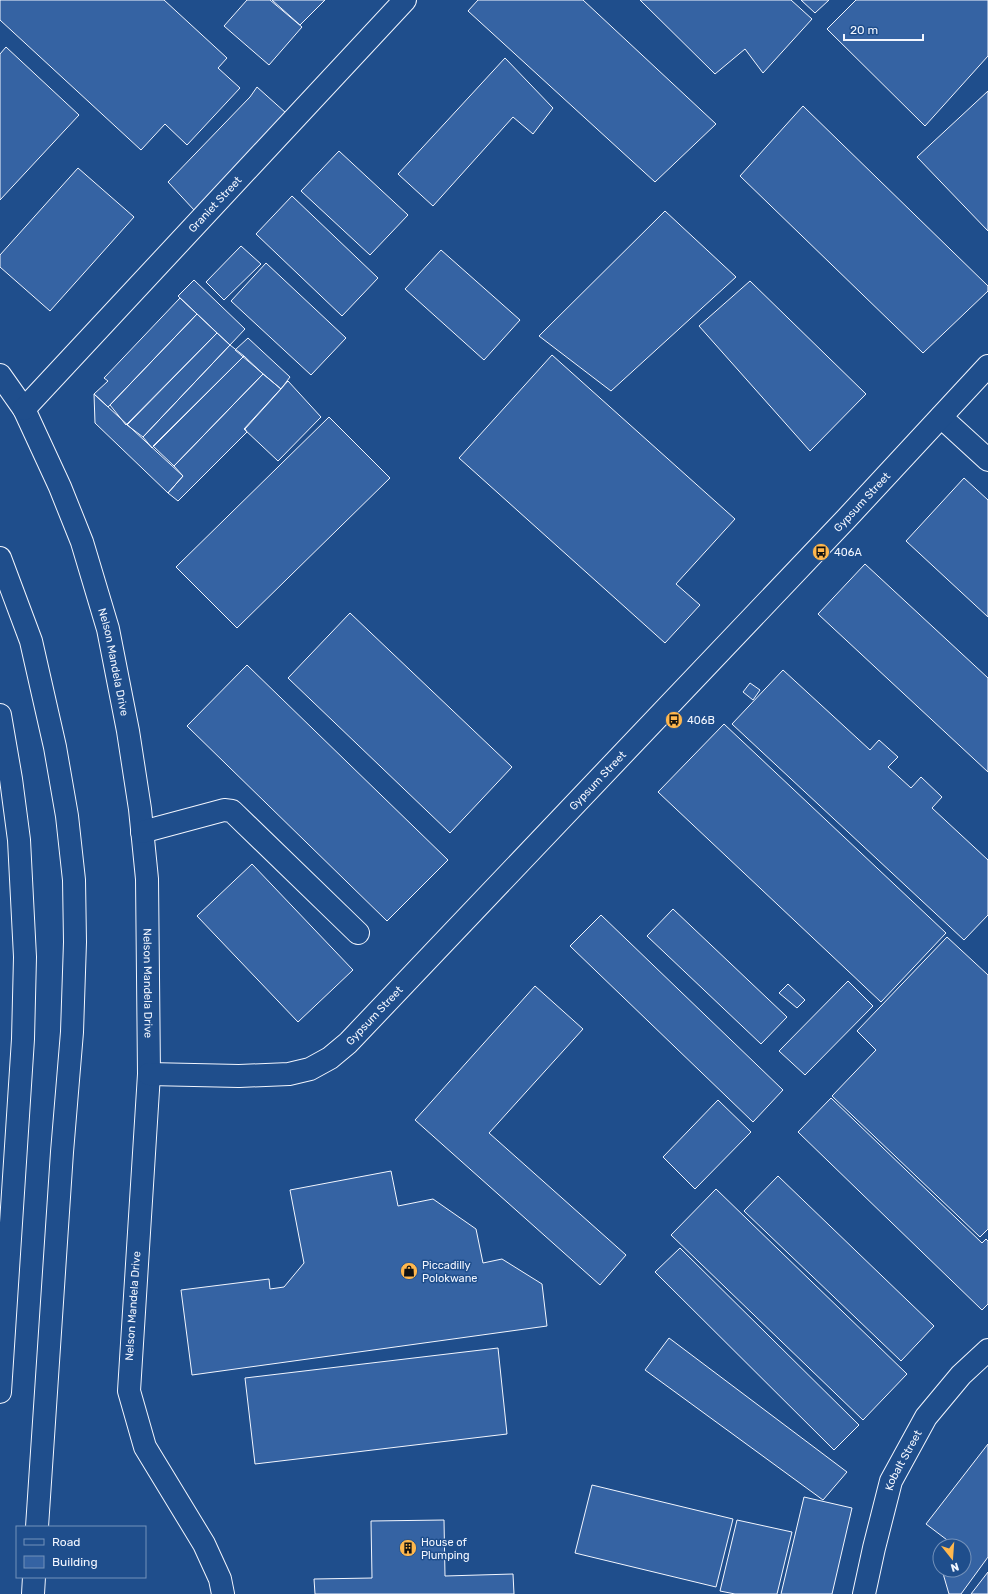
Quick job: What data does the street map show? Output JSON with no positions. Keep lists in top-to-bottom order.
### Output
{
  "streets": {
    "main road": [
      "Graniet Street",
      "Gypsum Street",
      "Nelson Mandela Drive",
      "Kobalt Street"
    ]
  },
  "crossings": [
    ["Graniet Street", "Nelson Mandela Drive"],
    ["Gypsum Street", "Nelson Mandela Drive"]
  ],
  "places": {
    "bus stop": ["406A", "406B"],
    "shop": ["Piccadilly Polokwane"],
    "building": ["House of Plumping"]
  },
  "legend": ["Road", "Building"],
  "scale_bar": "20 m",
  "north": "bottom"
}
